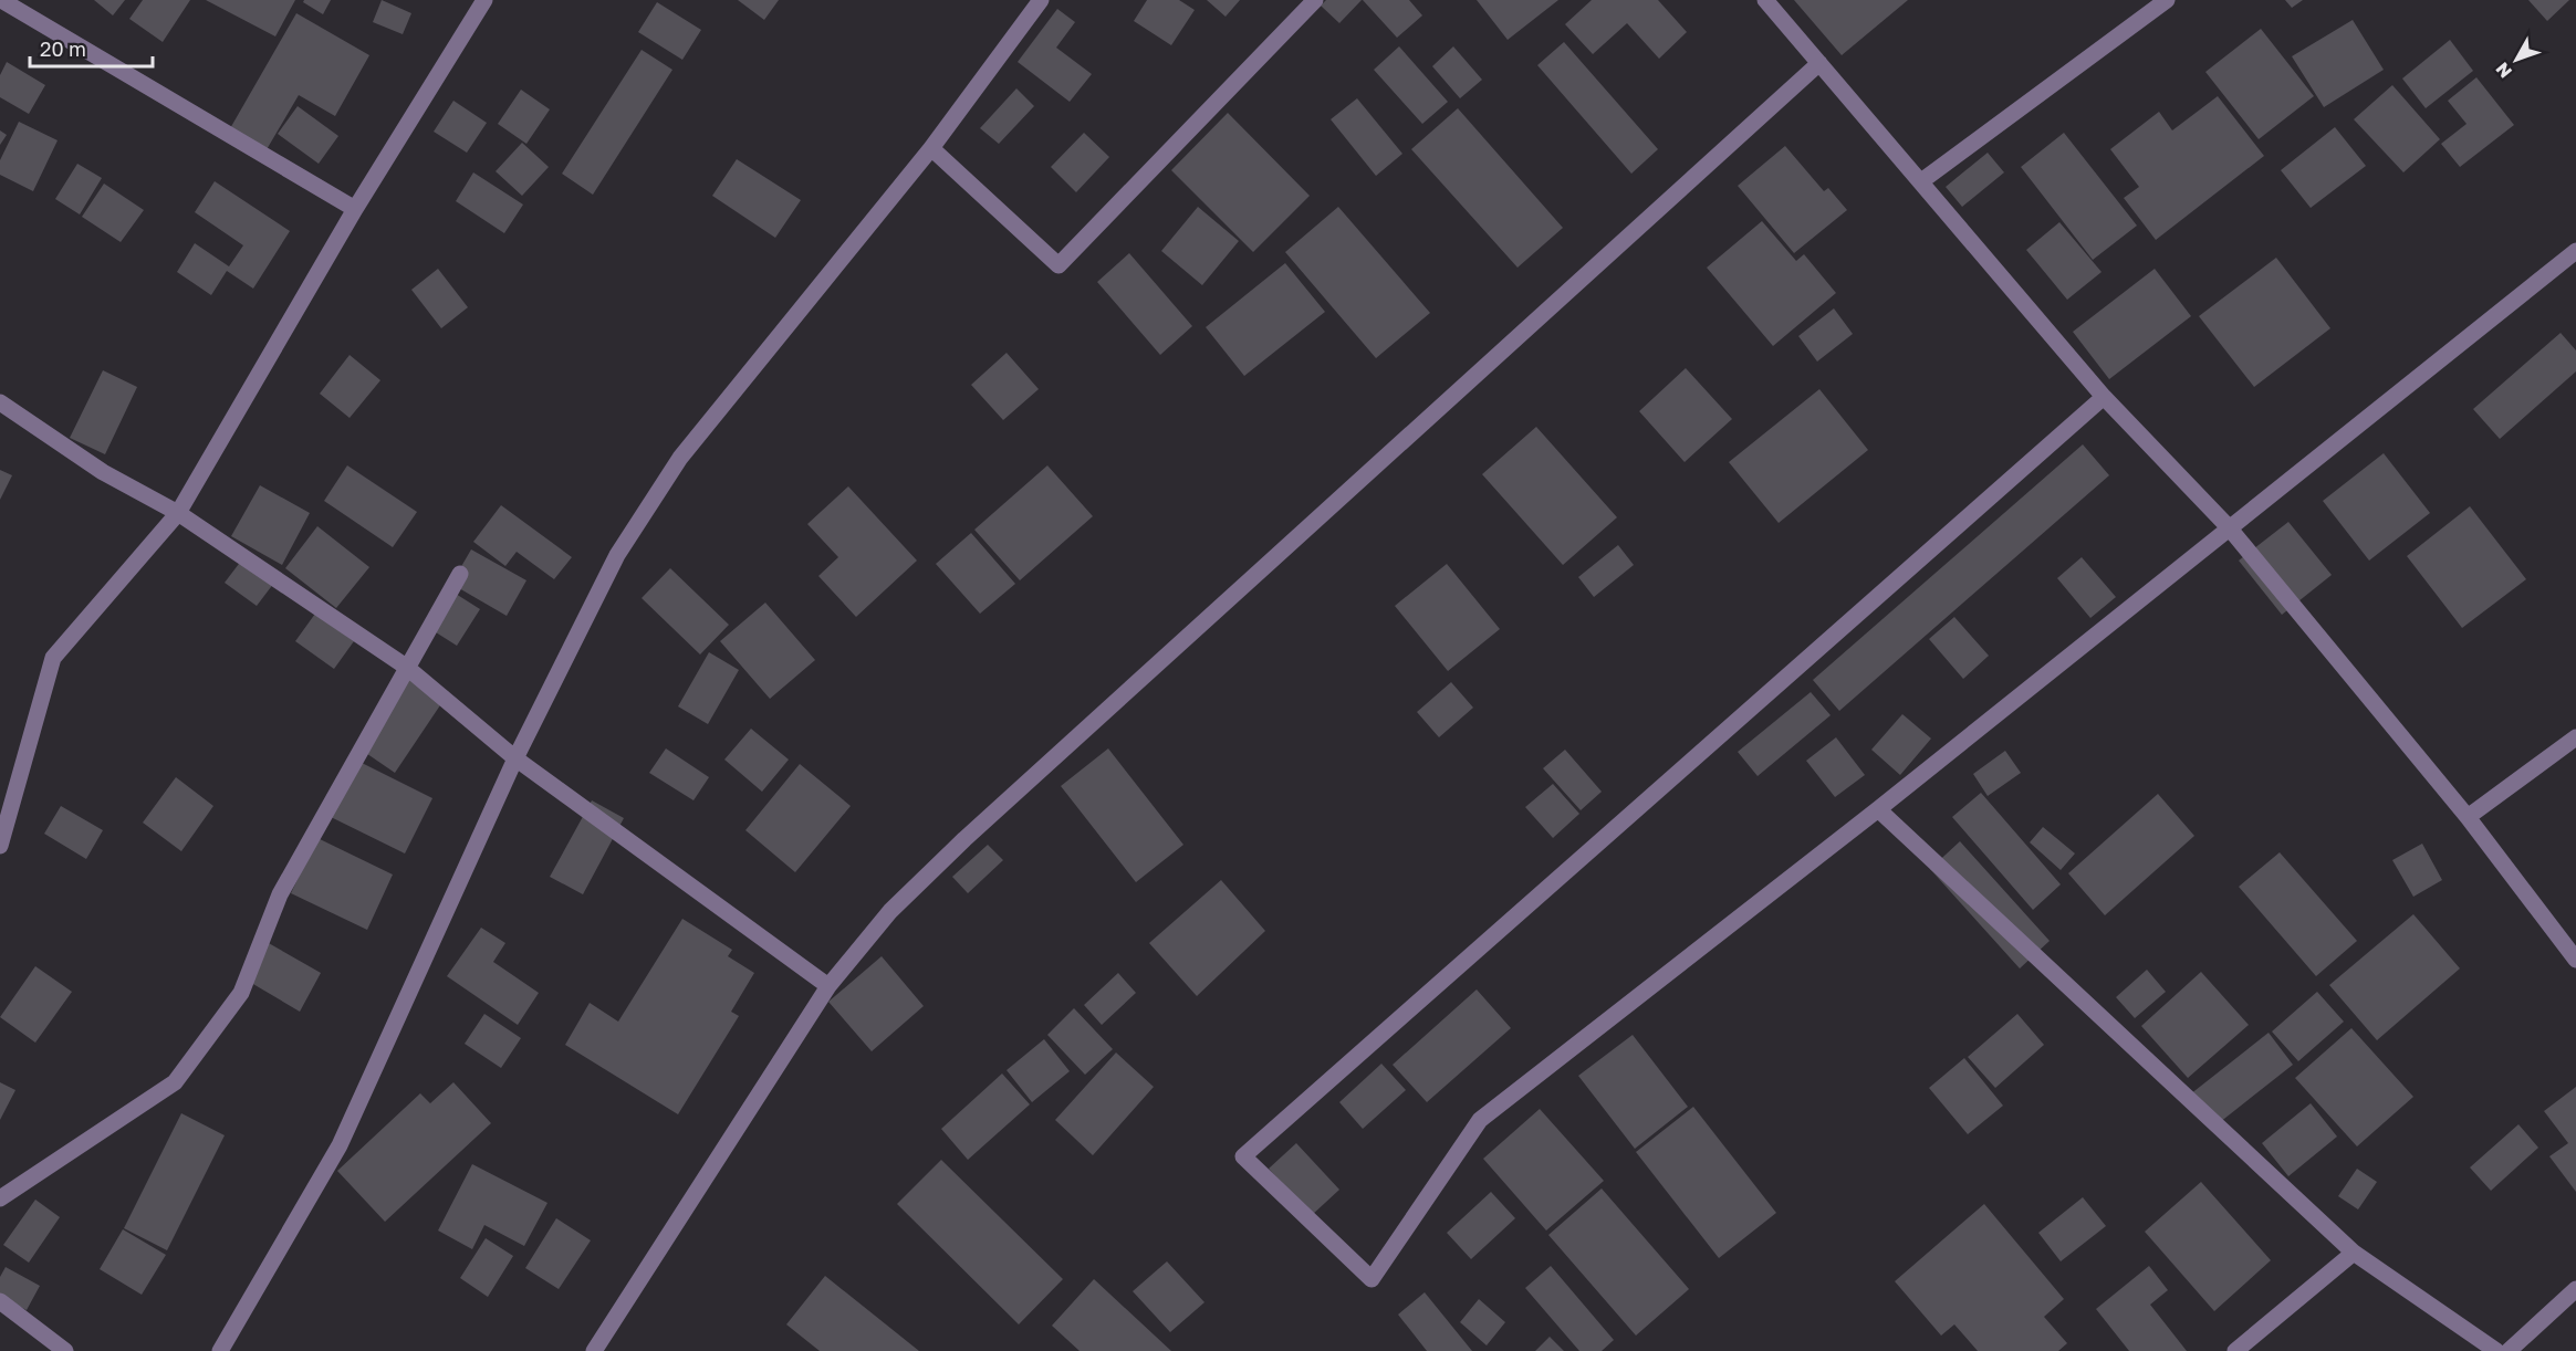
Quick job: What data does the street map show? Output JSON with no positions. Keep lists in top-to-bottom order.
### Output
{
  "scale_bar": "20 m",
  "north": "bottom left"
}
